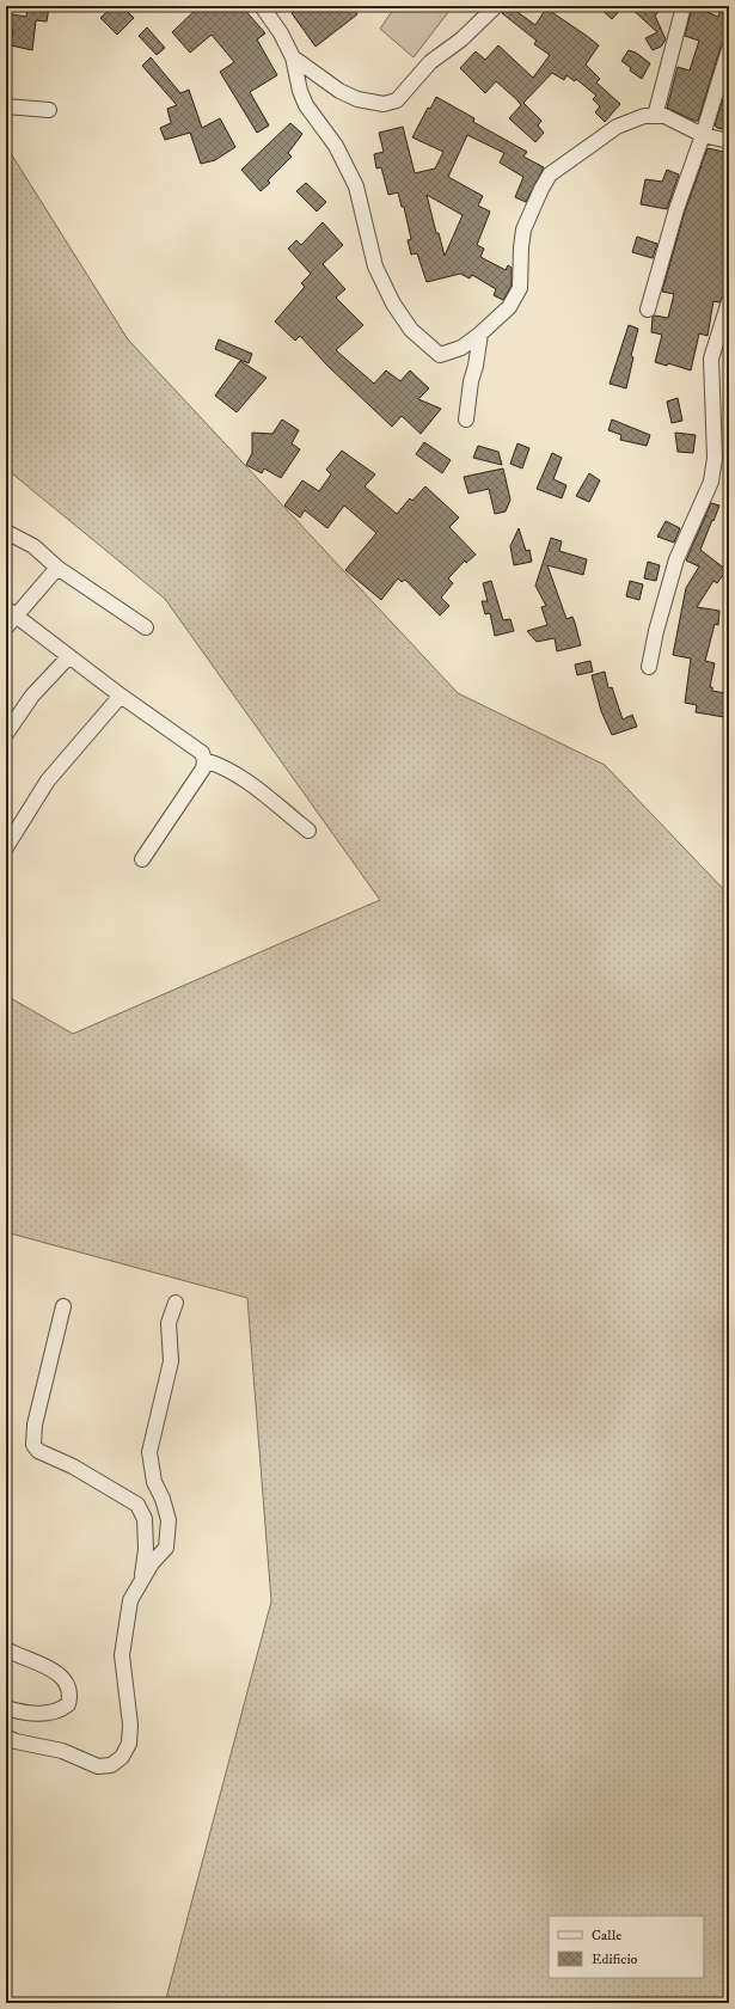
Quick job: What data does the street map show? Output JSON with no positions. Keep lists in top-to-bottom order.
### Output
{
  "legend": ["Calle", "Edificio"]
}
